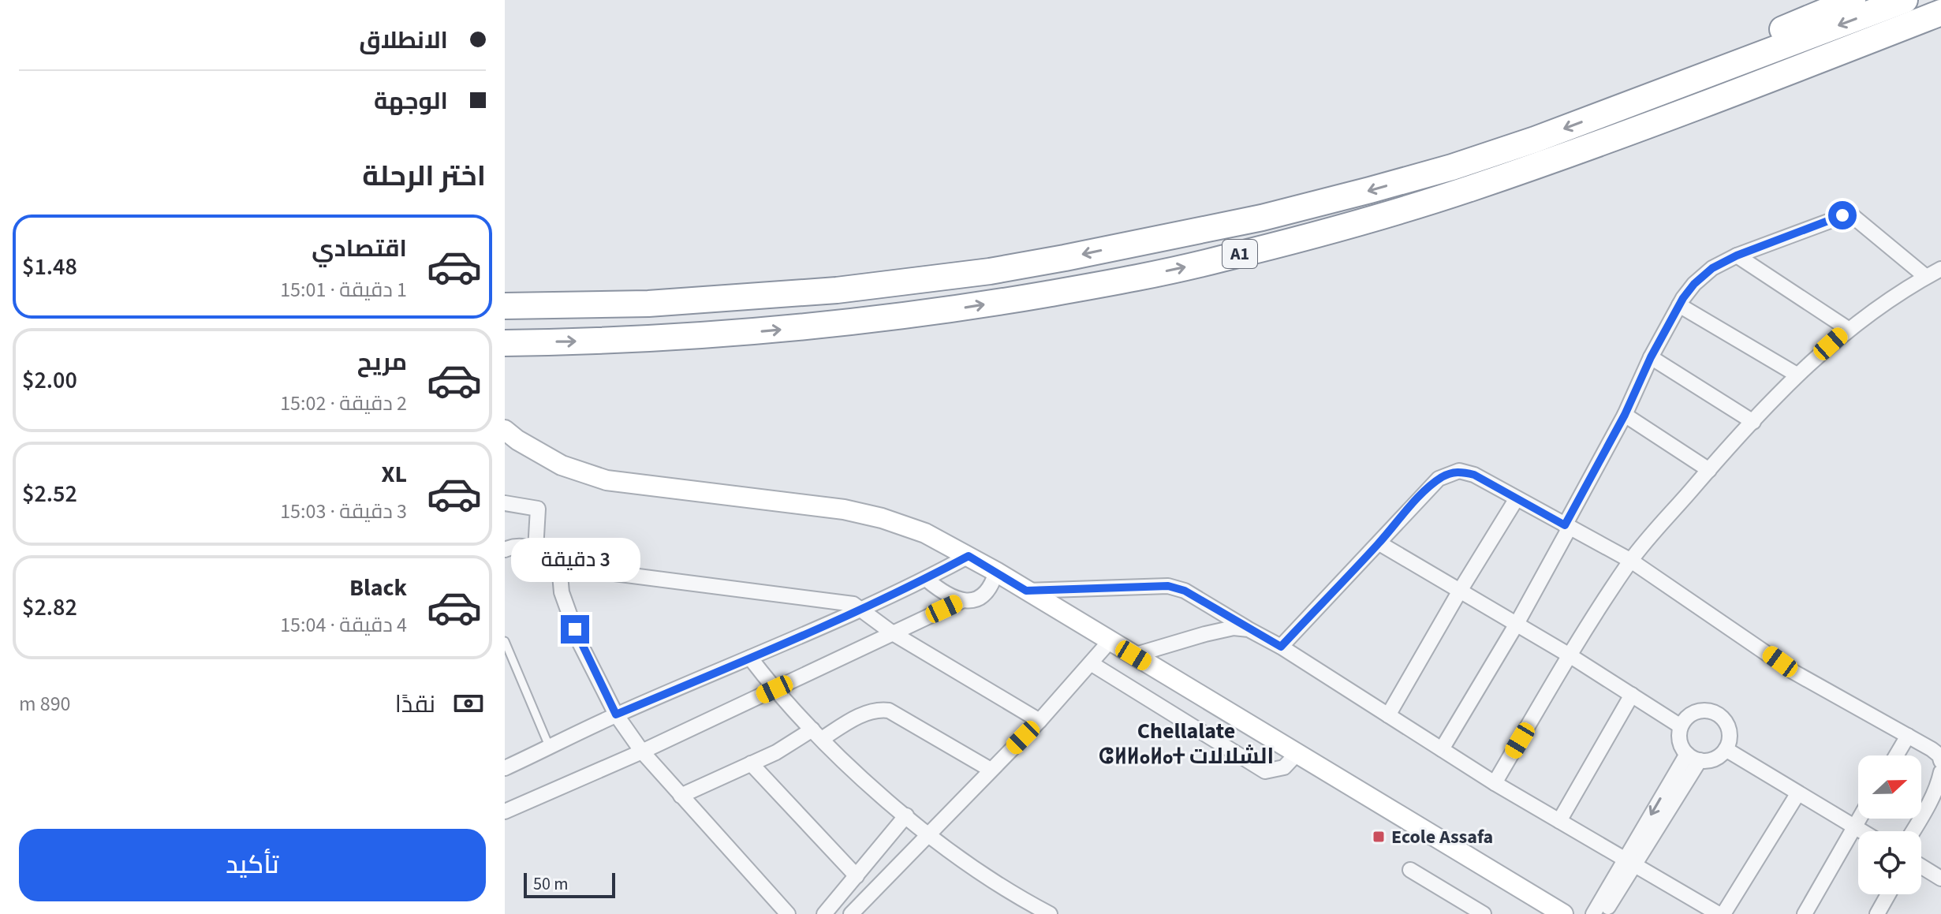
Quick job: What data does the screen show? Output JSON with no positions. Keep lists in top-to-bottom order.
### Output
{
  "streets": {
    "highway": ["A1"]
  },
  "districts": ["Chellalate ⵛⵍⵍⴰⵍⴰⵜ الشلالات"],
  "places": {
    "transit": ["Ecole Assafa"]
  },
  "scale_bar": "50 m",
  "north": "right",
  "page": {
    "banner": ["الانطلاق", "الوجهة"],
    "heading": "اختر الرحلة",
    "list": [
      {
        "name": "اقتصادي",
        "note": "1 دقيقة · 15:01",
        "value": "$1.48"
      },
      {
        "name": "مريح",
        "note": "2 دقيقة · 15:02",
        "value": "$2.00"
      },
      {
        "name": "XL",
        "note": "3 دقيقة · 15:03",
        "value": "$2.52"
      },
      {
        "name": "Black",
        "note": "4 دقيقة · 15:04",
        "value": "$2.82"
      }
    ],
    "bubble": "3 دقيقة",
    "pay": ["نقدًا", "890 m"],
    "buttons": "تأكيد",
    "scale": "50 m"
  }
}
